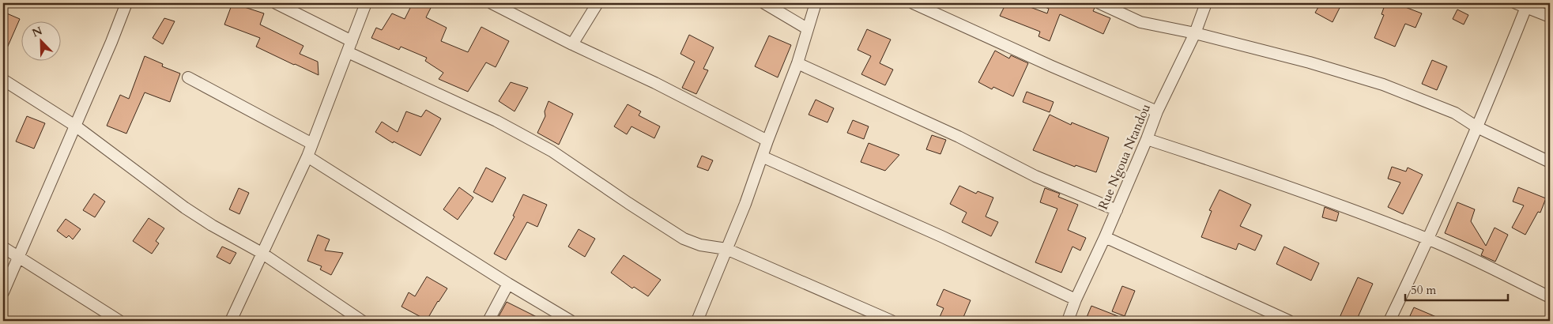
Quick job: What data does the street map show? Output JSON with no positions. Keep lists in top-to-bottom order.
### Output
{
  "streets": {
    "street": ["Rue Ngoua Ntandou"]
  },
  "scale_bar": "50 m",
  "north": "top left"
}
